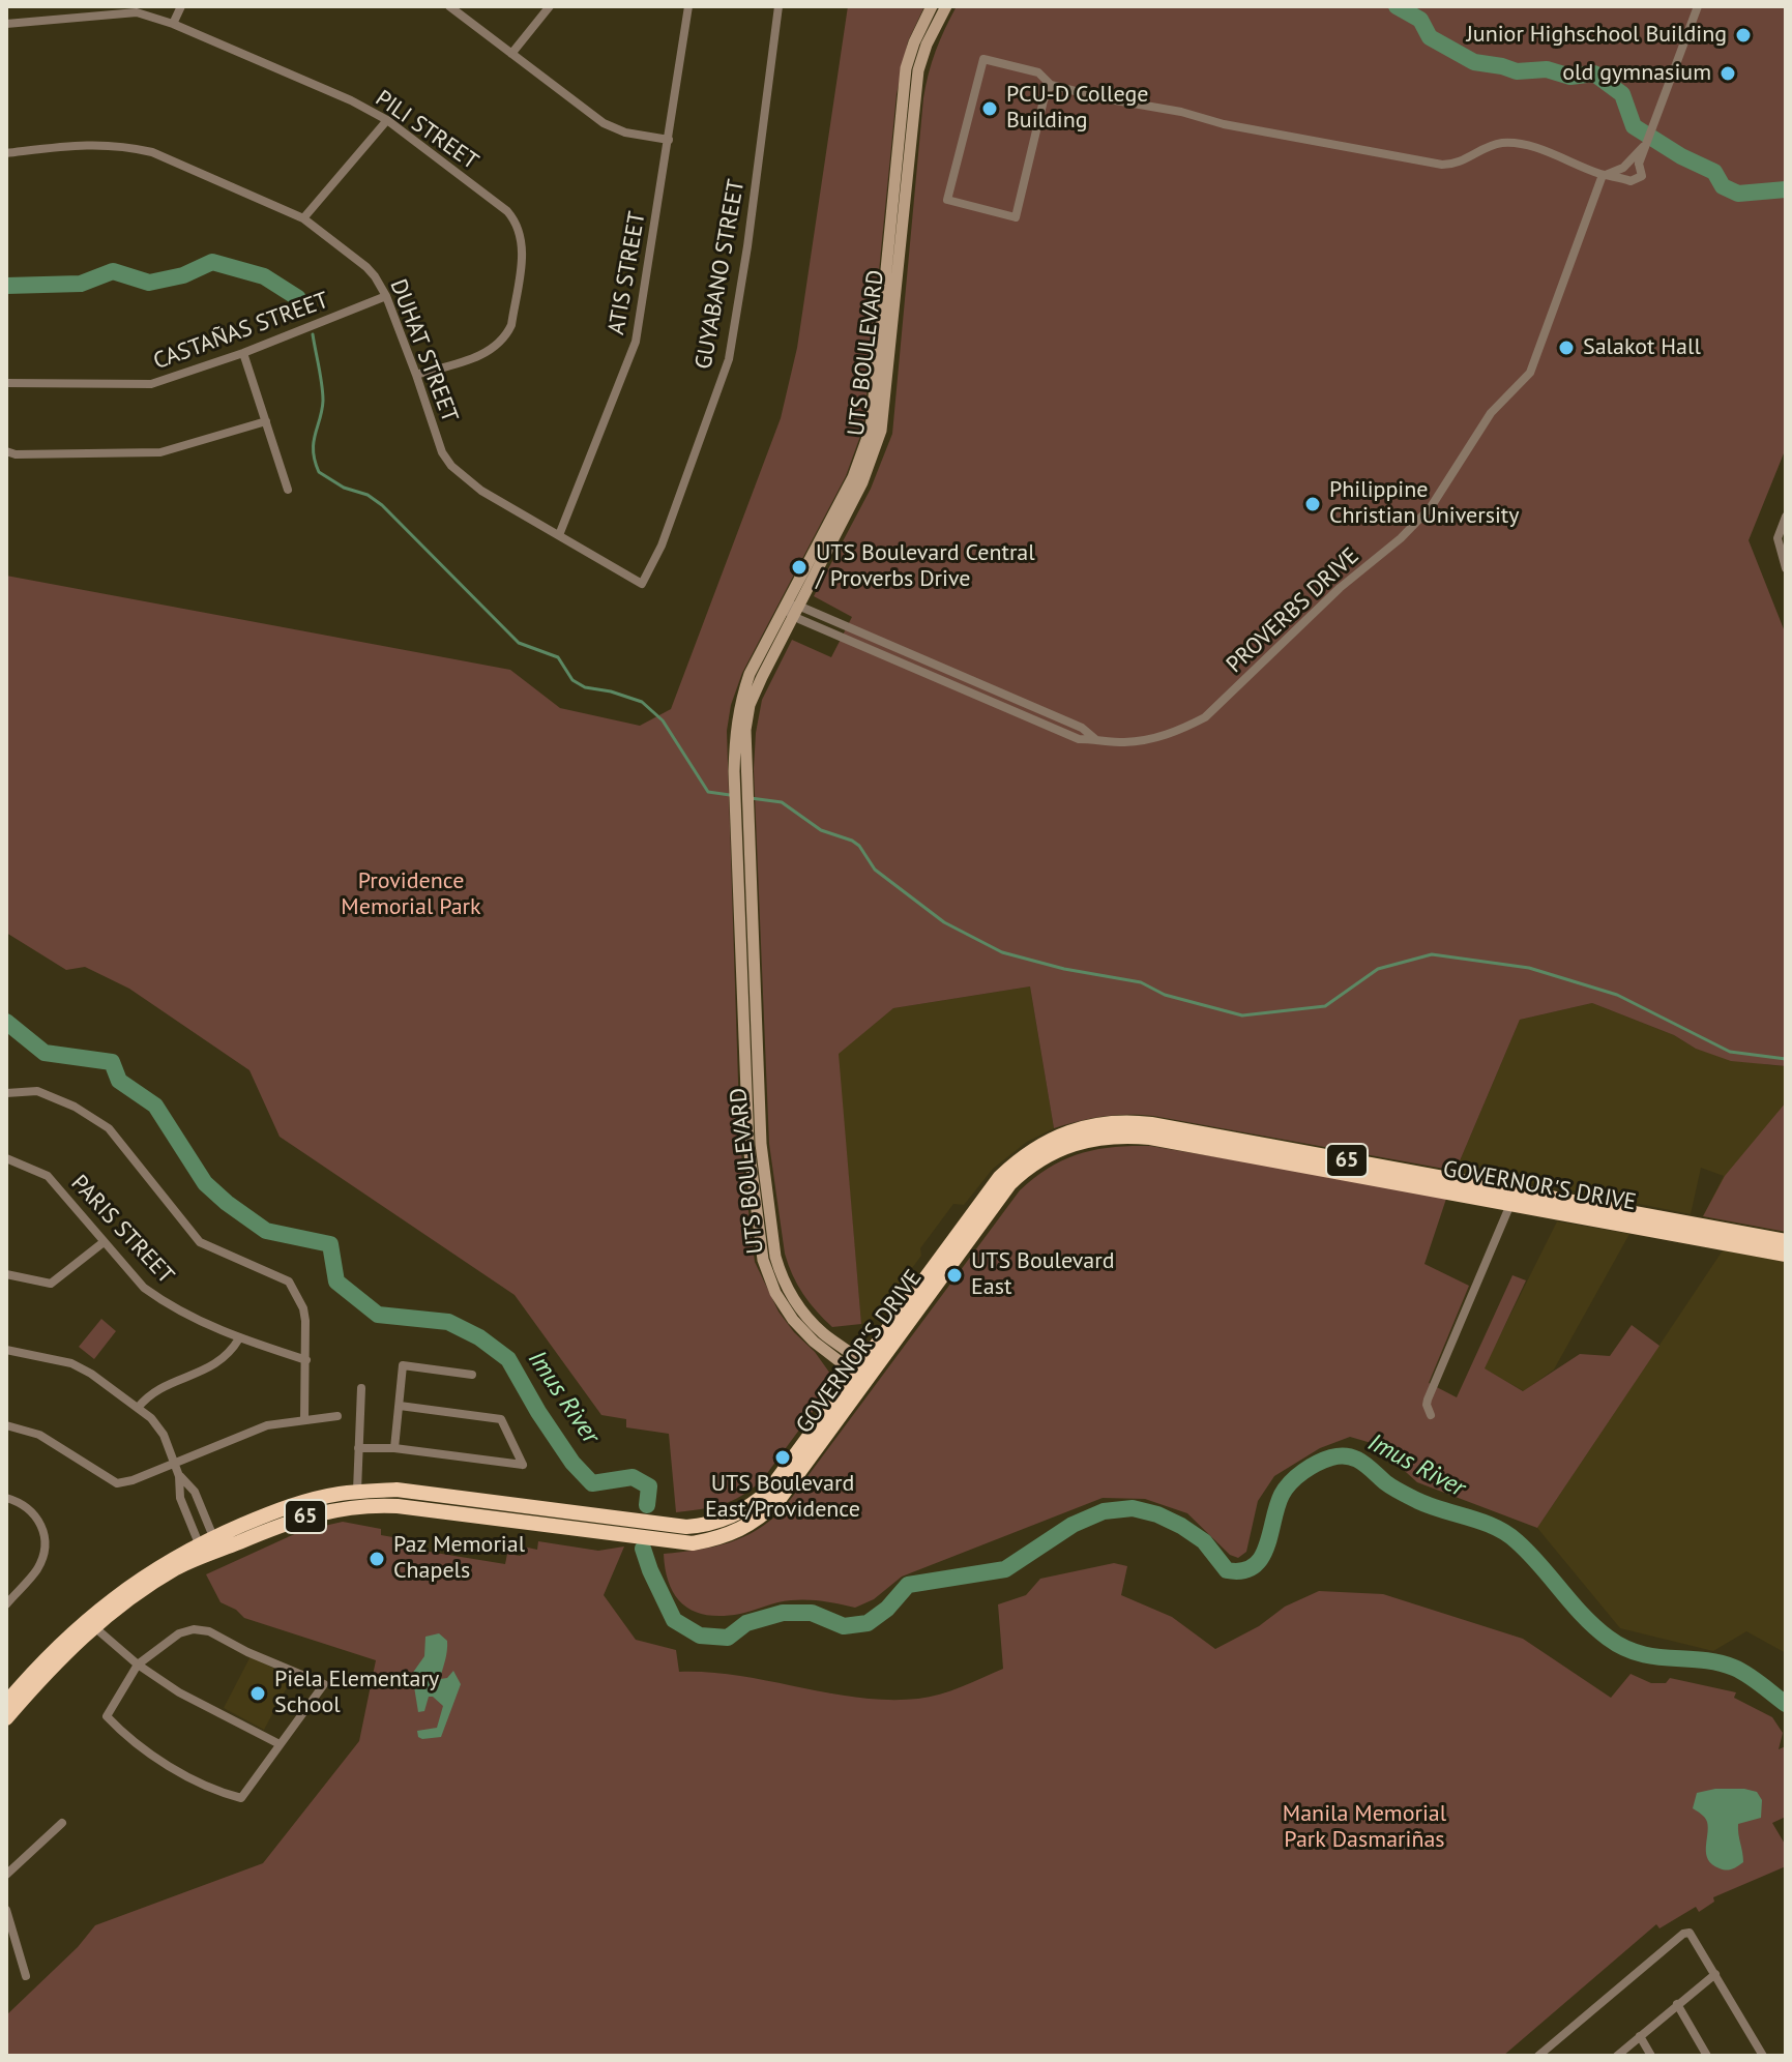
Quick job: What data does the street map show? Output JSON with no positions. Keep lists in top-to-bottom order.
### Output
{
  "streets": {
    "highway": ["65", "GOVERNOR'S DRIVE"],
    "main road": ["UTS BOULEVARD"],
    "street": [
      "PILI STREET",
      "ATIS STREET",
      "GUYABANO STREET",
      "CASTAÑAS STREET",
      "DUHAT STREET",
      "PROVERBS DRIVE",
      "PARIS STREET"
    ]
  },
  "crossings": [
    ["PILI STREET", "DUHAT STREET"],
    ["ATIS STREET", "DUHAT STREET"],
    ["GUYABANO STREET", "DUHAT STREET"],
    ["CASTAÑAS STREET", "DUHAT STREET"],
    ["UTS BOULEVARD", "PROVERBS DRIVE"],
    ["UTS BOULEVARD", "GOVERNOR'S DRIVE"]
  ],
  "water": ["Imus River"],
  "parks": ["Providence Memorial Park", "Manila Memorial Park Dasmariñas"],
  "places": [
    "Junior Highschool Building",
    "old gymnasium",
    "PCU-D College Building",
    "Salakot Hall",
    "Philippine Christian University",
    "UTS Boulevard Central / Proverbs Drive",
    "UTS Boulevard East",
    "UTS Boulevard East/Providence",
    "Paz Memorial Chapels",
    "Piela Elementary School"
  ]
}
